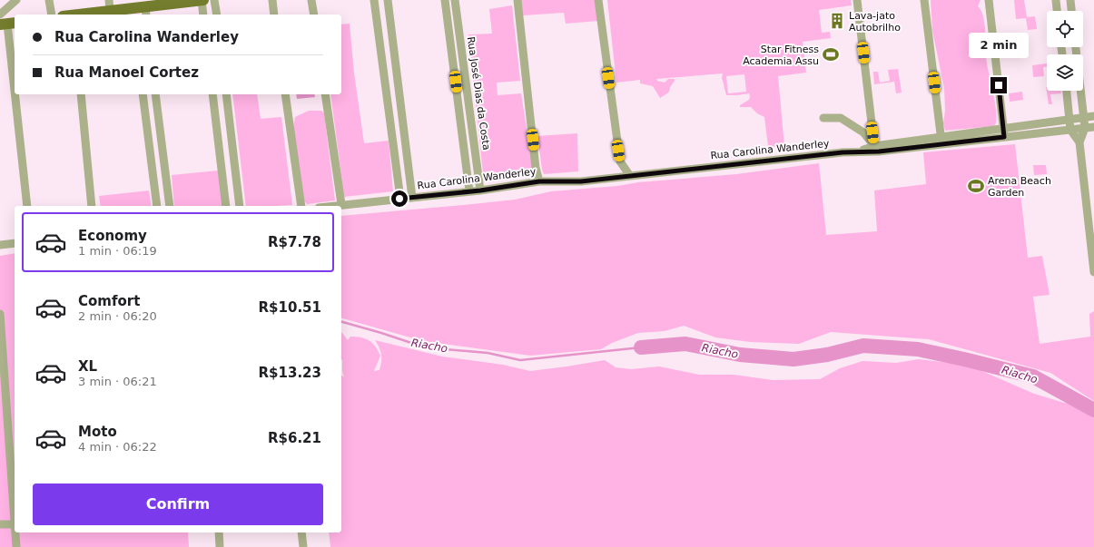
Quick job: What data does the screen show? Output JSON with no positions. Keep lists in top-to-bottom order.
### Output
{
  "streets": {
    "street": ["Rua José Dias da Costa", "Rua Carolina Wanderley"]
  },
  "crossings": [
    ["Rua José Dias da Costa", "Rua Carolina Wanderley"]
  ],
  "water": ["Riacho"],
  "places": {
    "building": ["Lava-jato Autobrilho"],
    "sports": ["Star Fitness Academia Assu", "Arena Beach Garden"]
  },
  "page": {
    "banner": ["Rua Carolina Wanderley", "Rua Manoel Cortez"],
    "bubble": "2 min",
    "list": [
      {
        "name": "Economy",
        "note": "1 min · 06:19",
        "value": "R$7.78"
      },
      {
        "name": "Comfort",
        "note": "2 min · 06:20",
        "value": "R$10.51"
      },
      {
        "name": "XL",
        "note": "3 min · 06:21",
        "value": "R$13.23"
      },
      {
        "name": "Moto",
        "note": "4 min · 06:22",
        "value": "R$6.21"
      }
    ],
    "buttons": "Confirm"
  }
}
